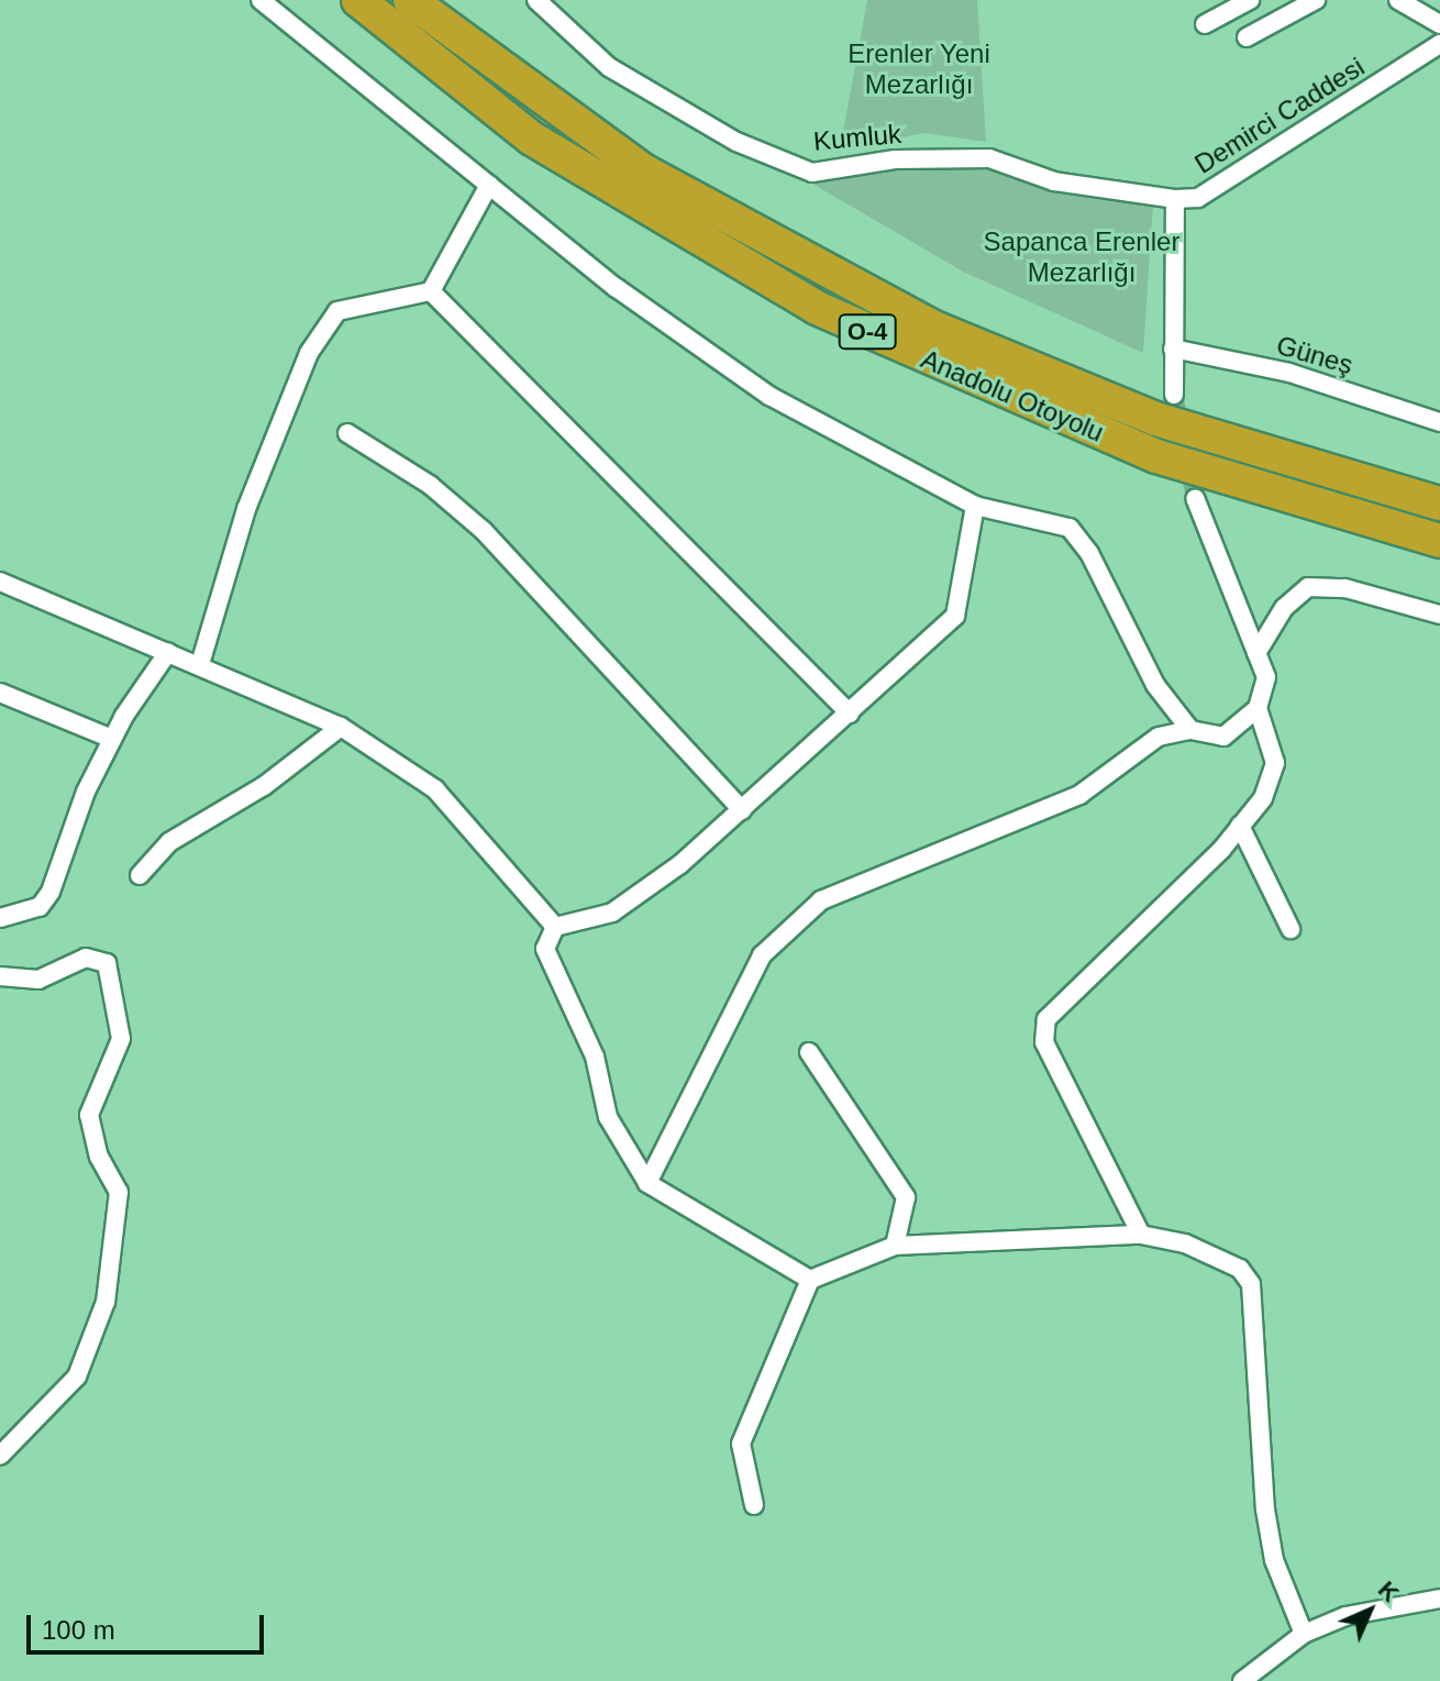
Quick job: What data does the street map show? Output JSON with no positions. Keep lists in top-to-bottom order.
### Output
{
  "streets": {
    "highway": ["O-4", "Anadolu Otoyolu"],
    "street": ["Demirci Caddesi", "Kumluk", "Güneş"]
  },
  "crossings": [
    ["Demirci Caddesi", "Kumluk"],
    ["Demirci Caddesi", "Güneş"]
  ],
  "parks": ["Erenler Yeni Mezarlığı", "Sapanca Erenler Mezarlığı"],
  "scale_bar": "100 m",
  "north": "top right"
}
